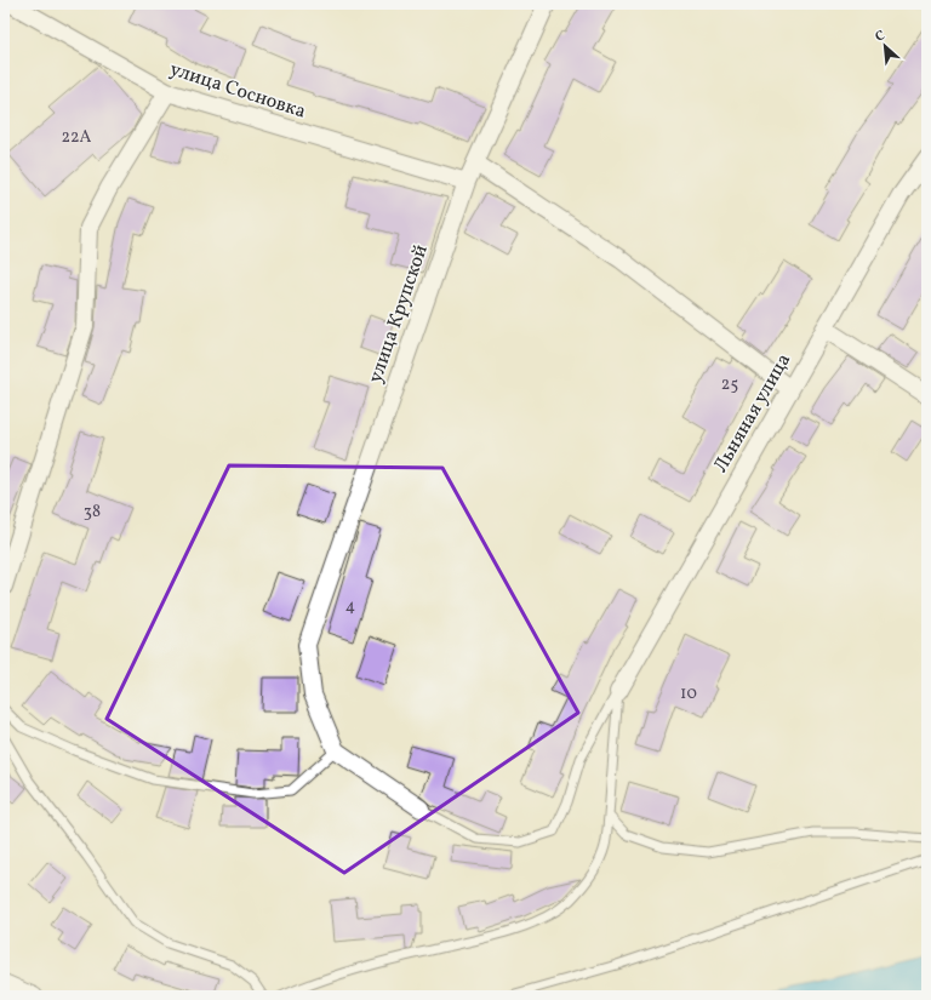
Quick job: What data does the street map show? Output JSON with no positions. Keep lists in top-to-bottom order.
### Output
{
  "streets": {
    "street": ["улица Сосновка", "улица Крупской", "Льняная улица"]
  },
  "crossings": [
    ["улица Сосновка", "улица Крупской"]
  ],
  "house_numbers": [
    "22А",
    "25",
    "38",
    "4",
    "10"
  ],
  "north": "top left"
}
